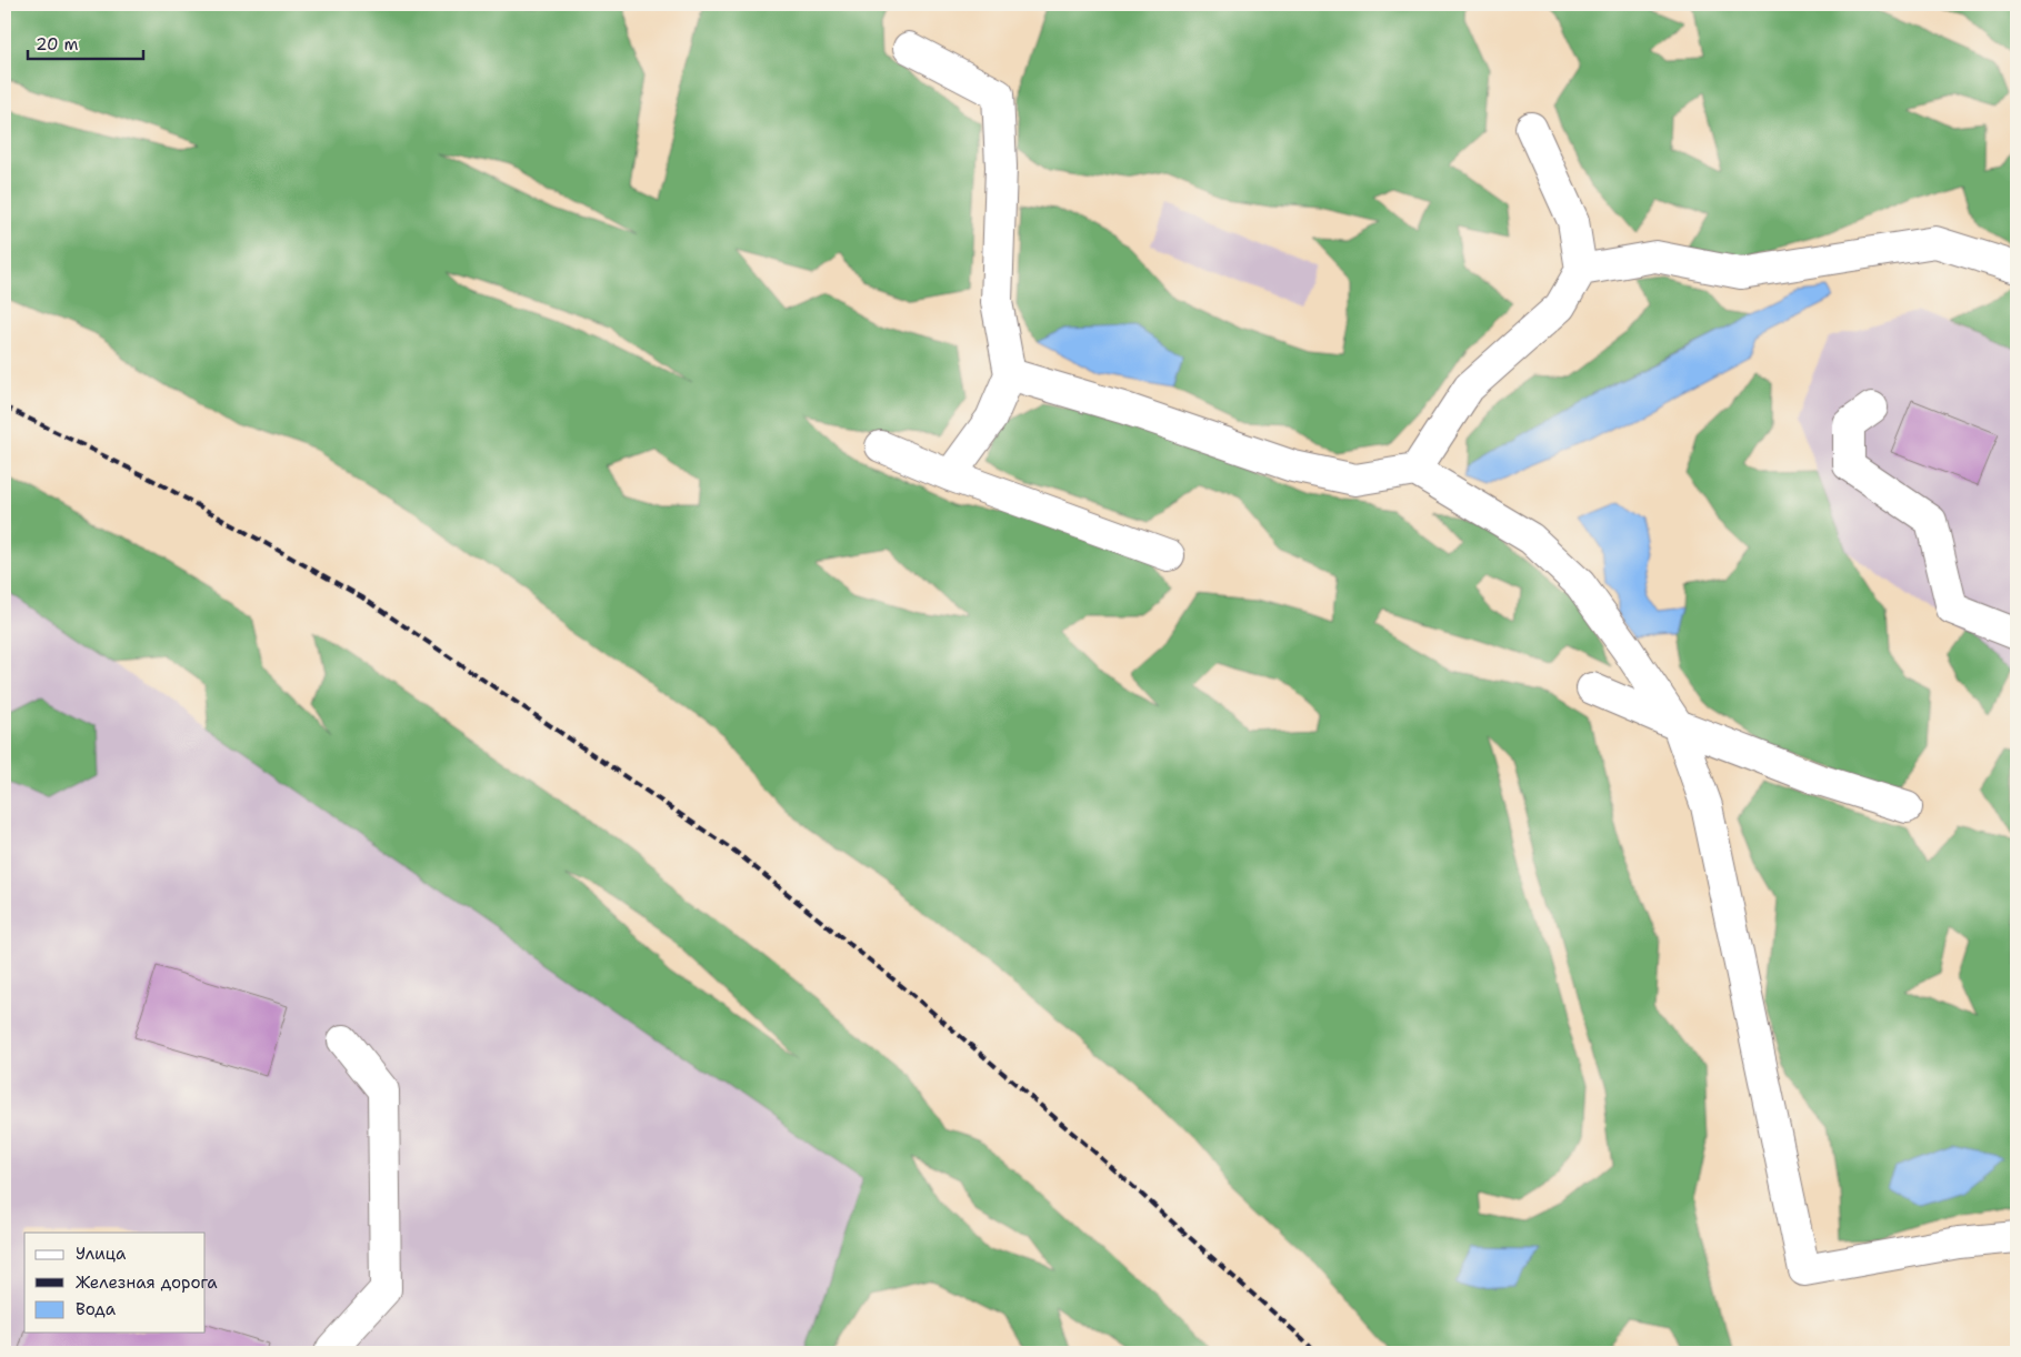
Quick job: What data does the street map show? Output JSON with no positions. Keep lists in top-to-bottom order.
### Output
{
  "legend": ["Улица", "Железная дорога", "Вода"],
  "scale_bar": "20 m"
}
